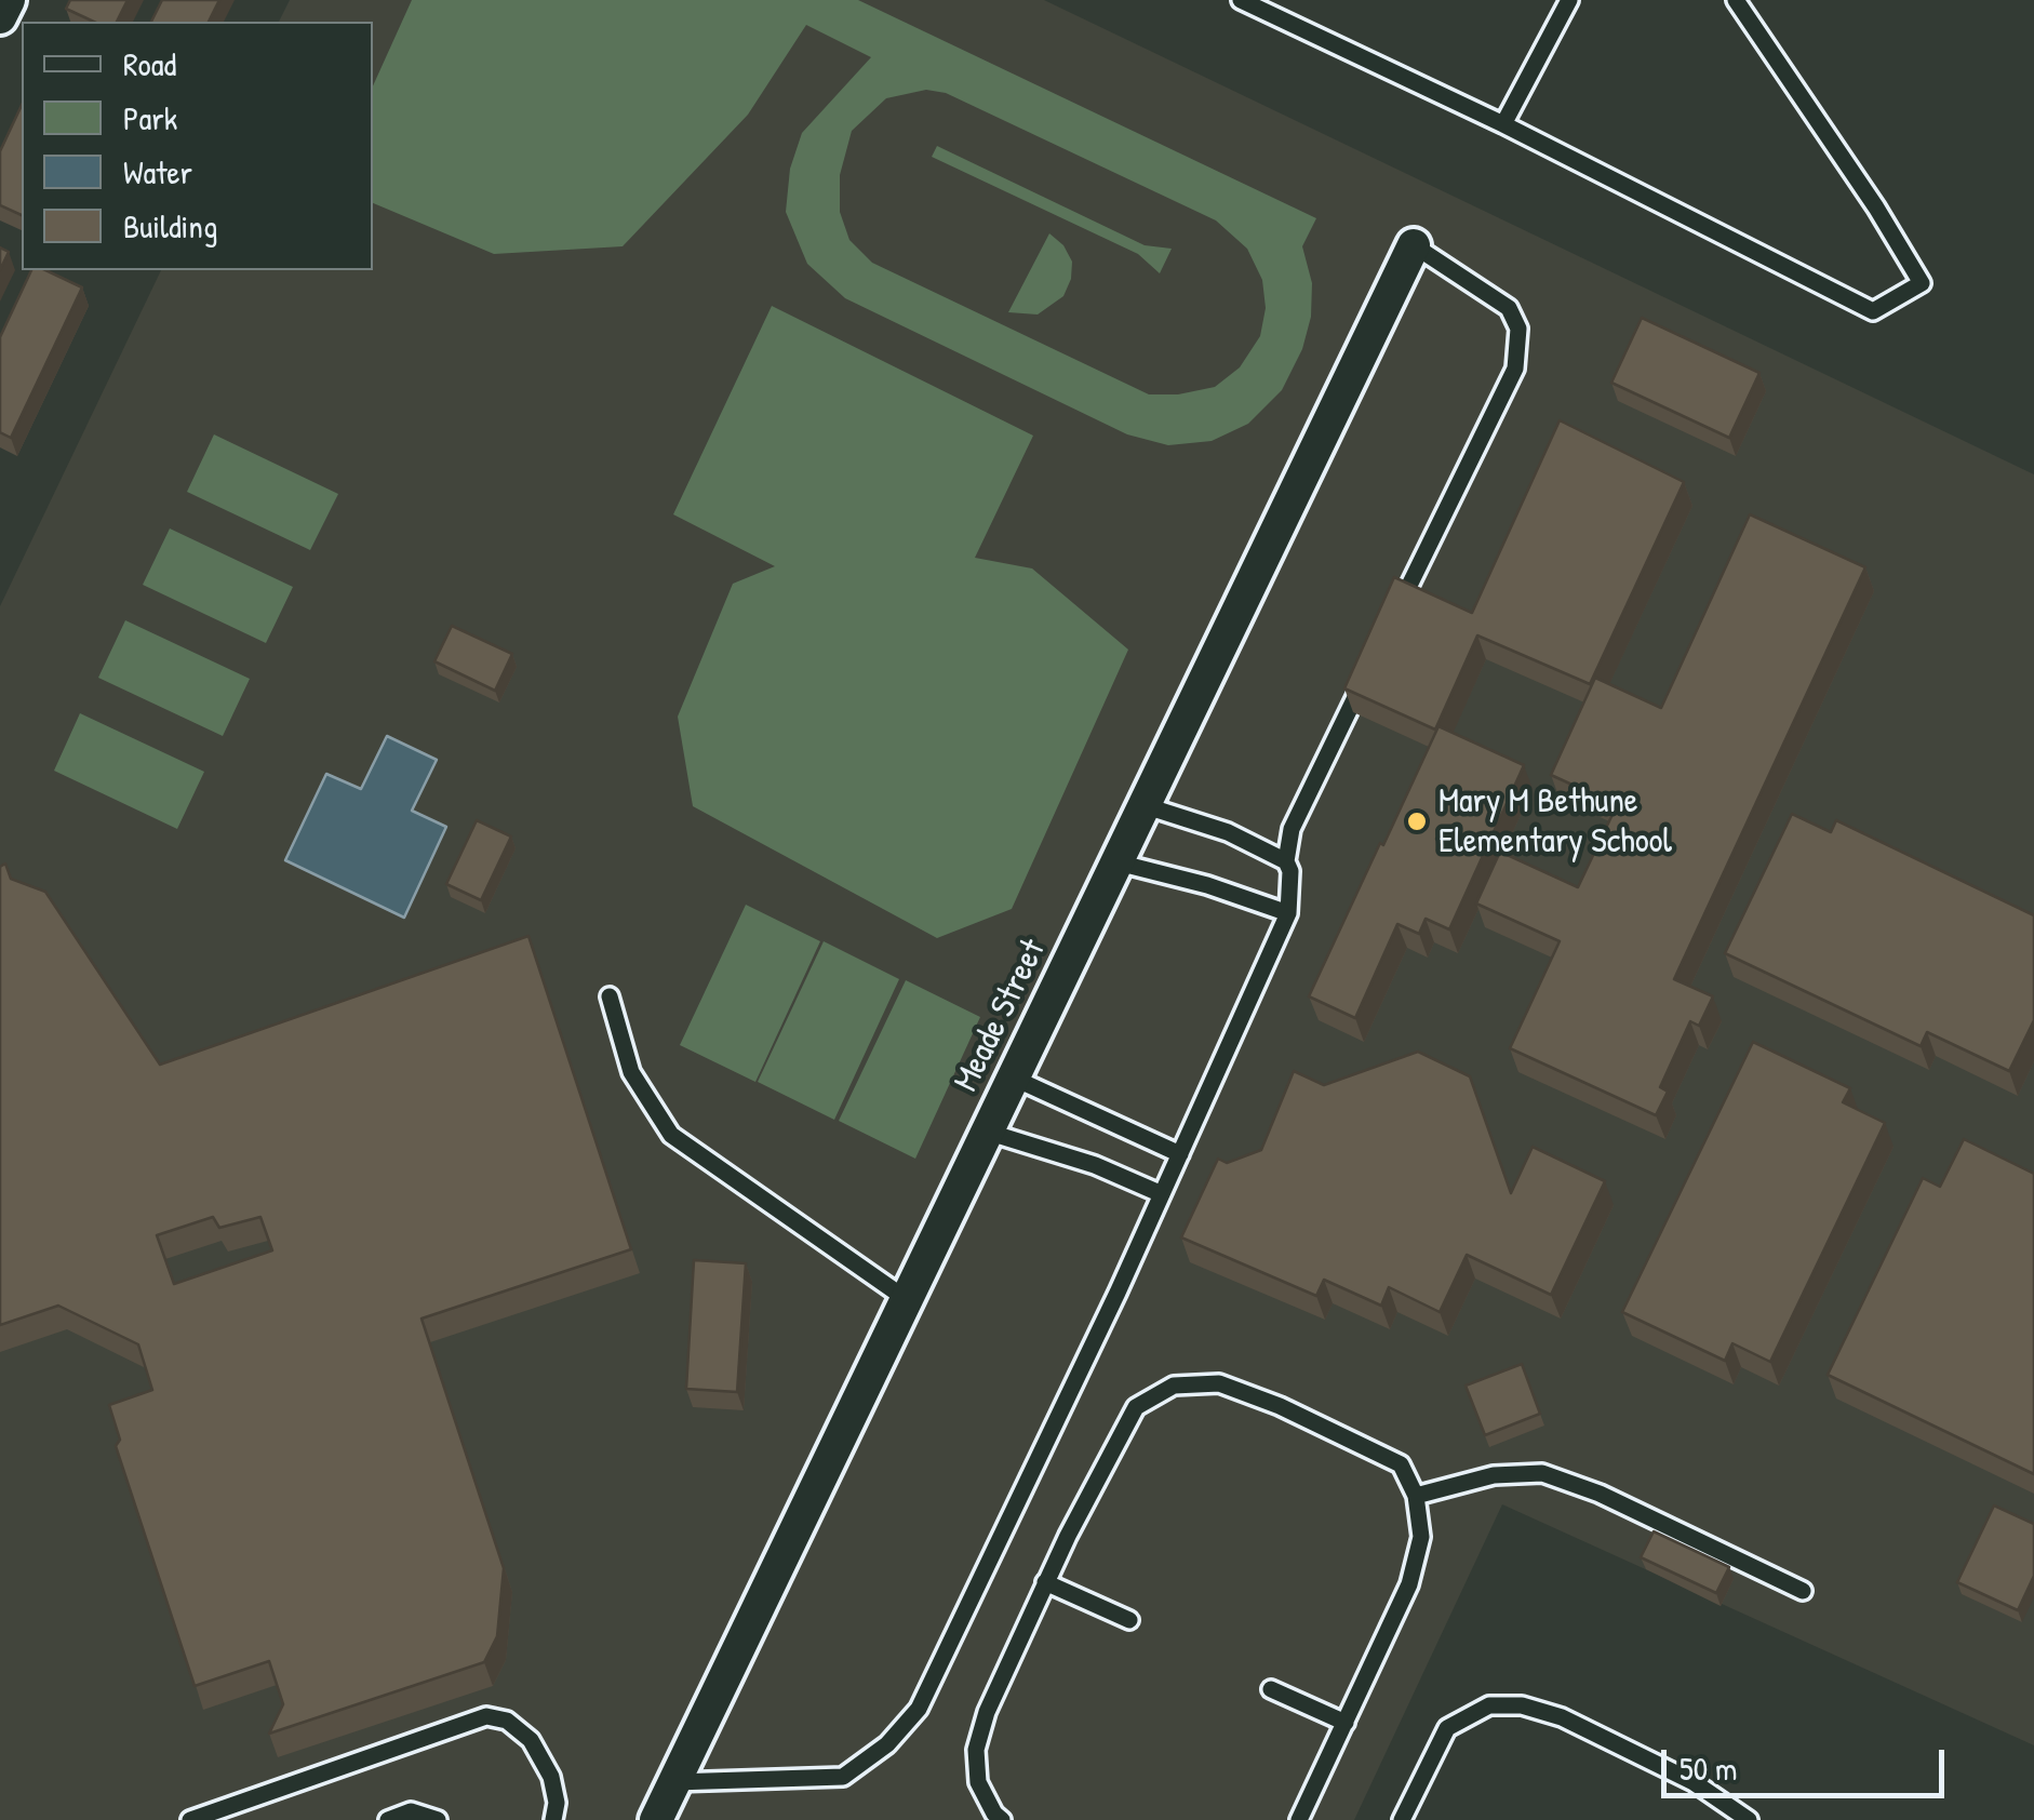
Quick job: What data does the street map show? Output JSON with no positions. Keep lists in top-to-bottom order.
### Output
{
  "streets": {
    "street": ["Meade Street"]
  },
  "places": ["Mary M Bethune Elementary School"],
  "legend": [
    "Road",
    "Park",
    "Water",
    "Building"
  ],
  "scale_bar": "50 m"
}
